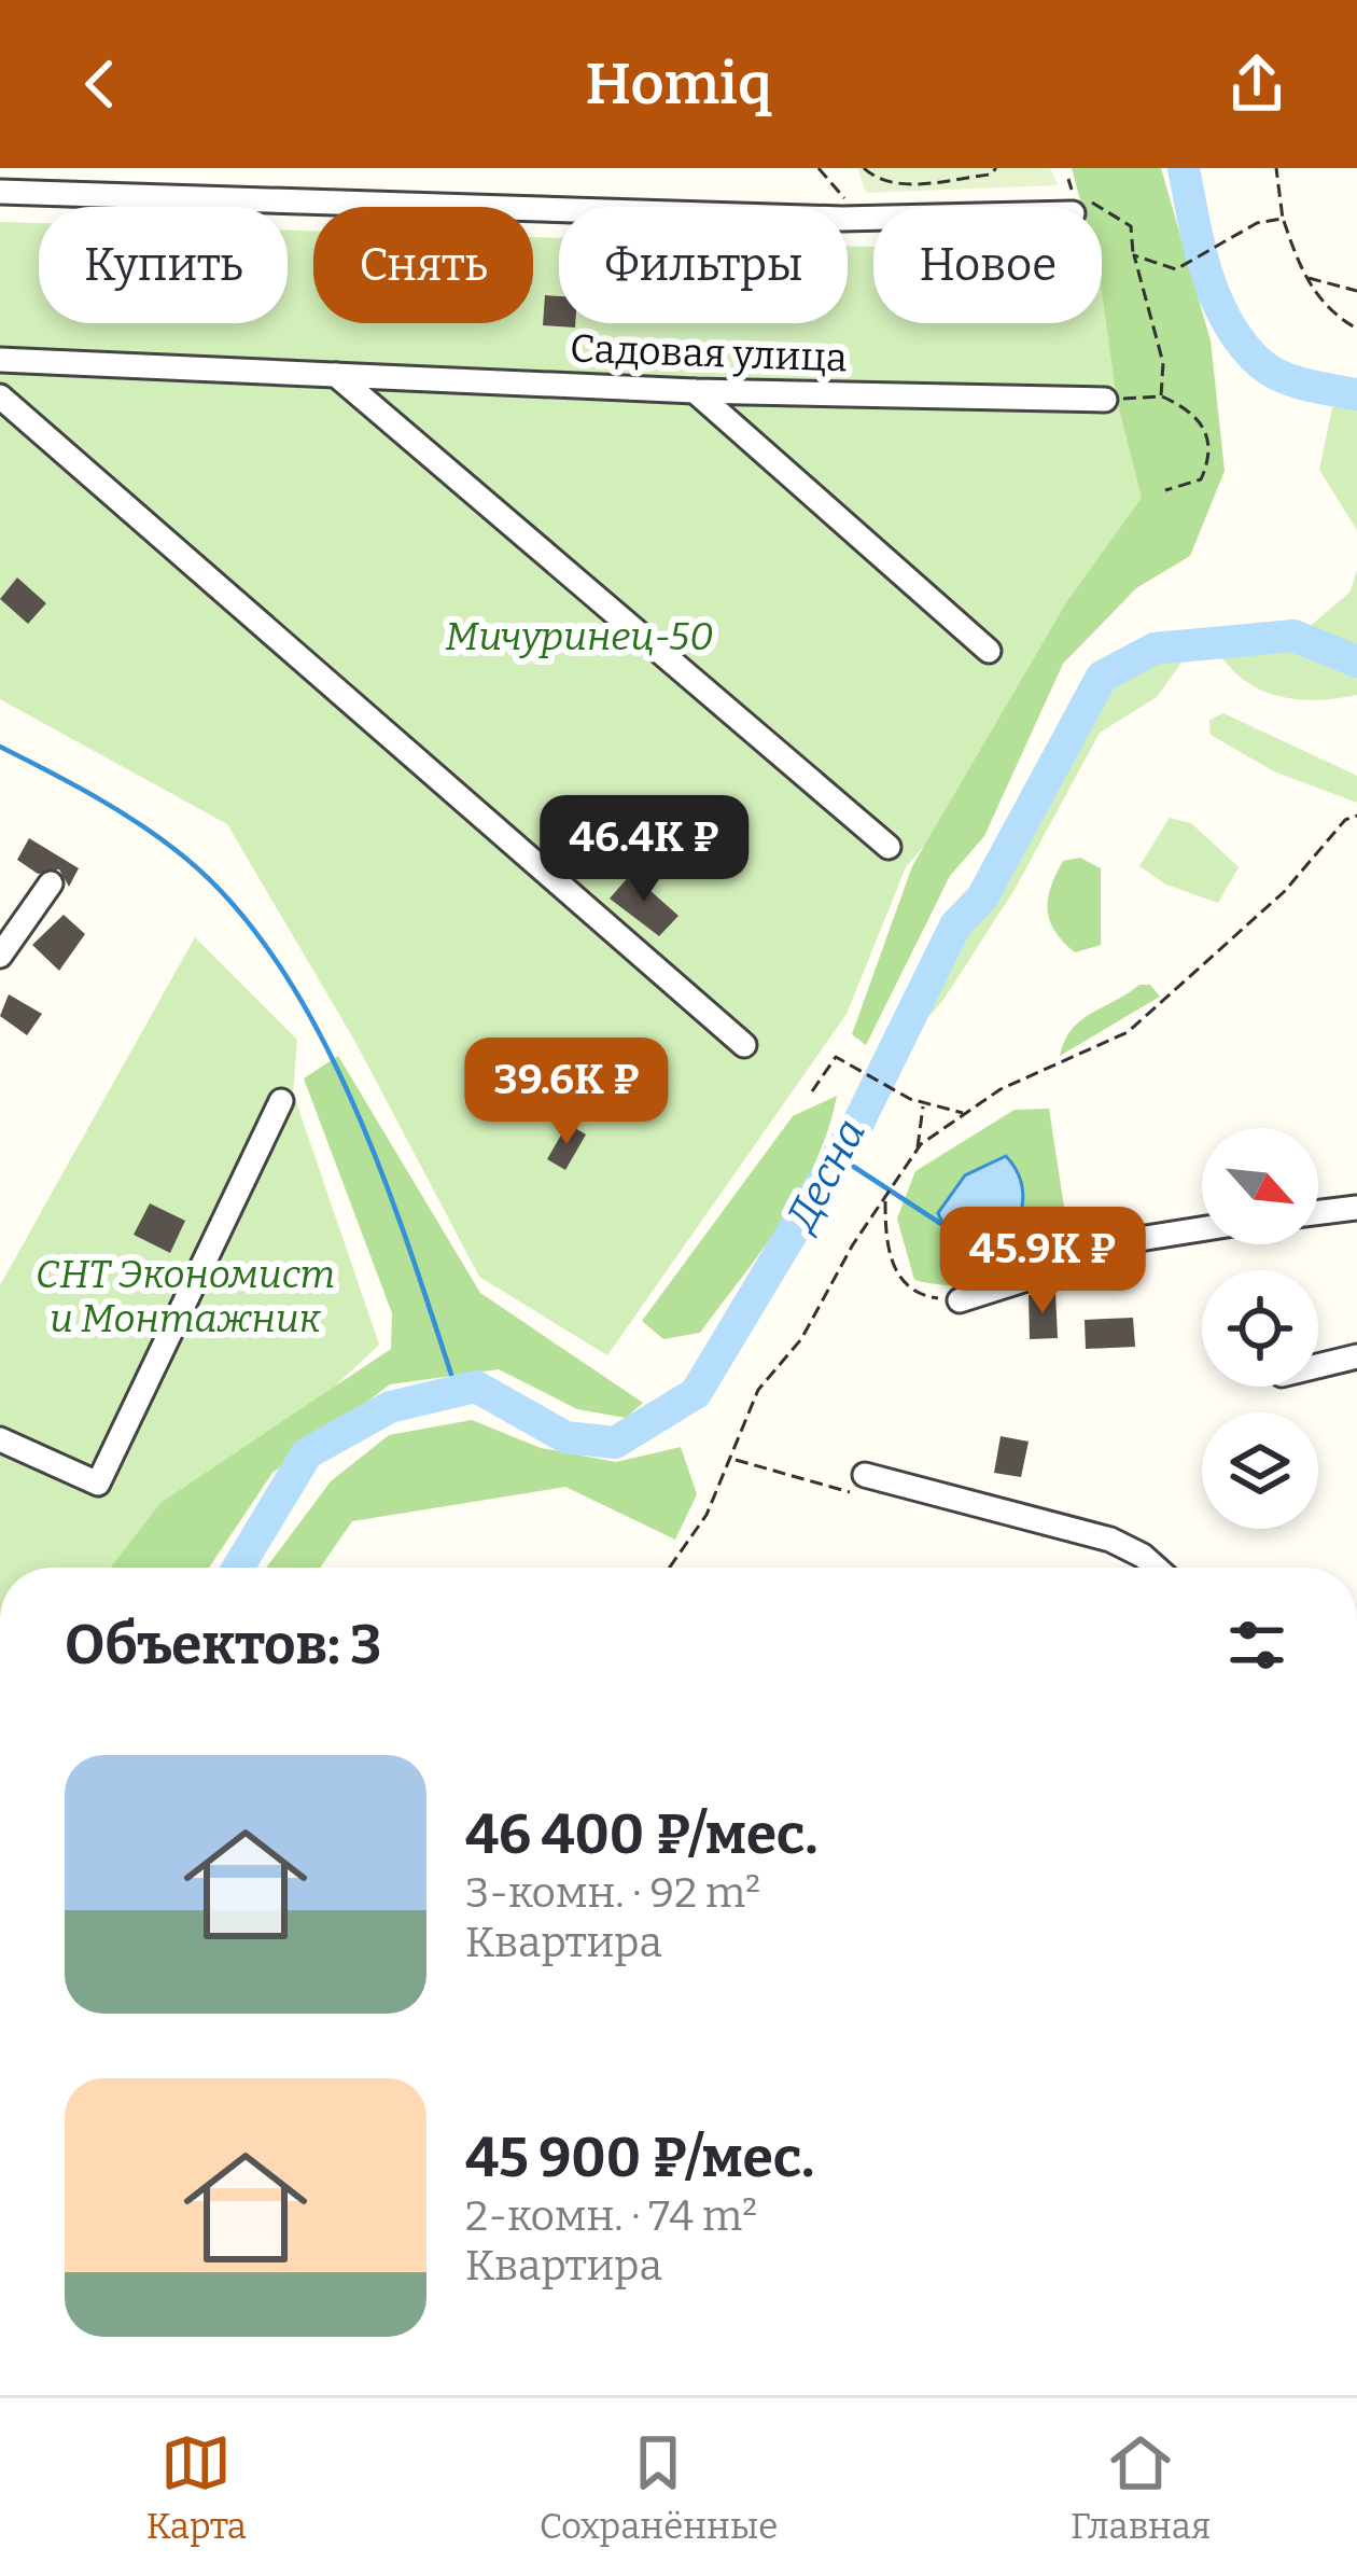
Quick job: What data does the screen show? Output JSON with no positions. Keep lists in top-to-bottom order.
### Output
{
  "streets": {
    "street": ["Садовая улица"]
  },
  "water": ["Десна"],
  "parks": ["Мичуринец-50", "СНТ Экономист и Монтажник"],
  "north": "bottom right",
  "page": {
    "header": "Homiq",
    "chip": [
      "Купить",
      "Снять",
      "Фильтры",
      "Новое"
    ],
    "price": ["46.4K ₽", "39.6K ₽", "45.9K ₽"],
    "heading": "Объектов: 3",
    "list": [
      {
        "name": "46 400 ₽/мес.",
        "note": "3-комн. · 92 m² · Квартира"
      },
      {
        "name": "45 900 ₽/мес.",
        "note": "2-комн. · 74 m² · Квартира"
      }
    ],
    "tabs": ["Карта", "Сохранённые", "Главная"]
  }
}
